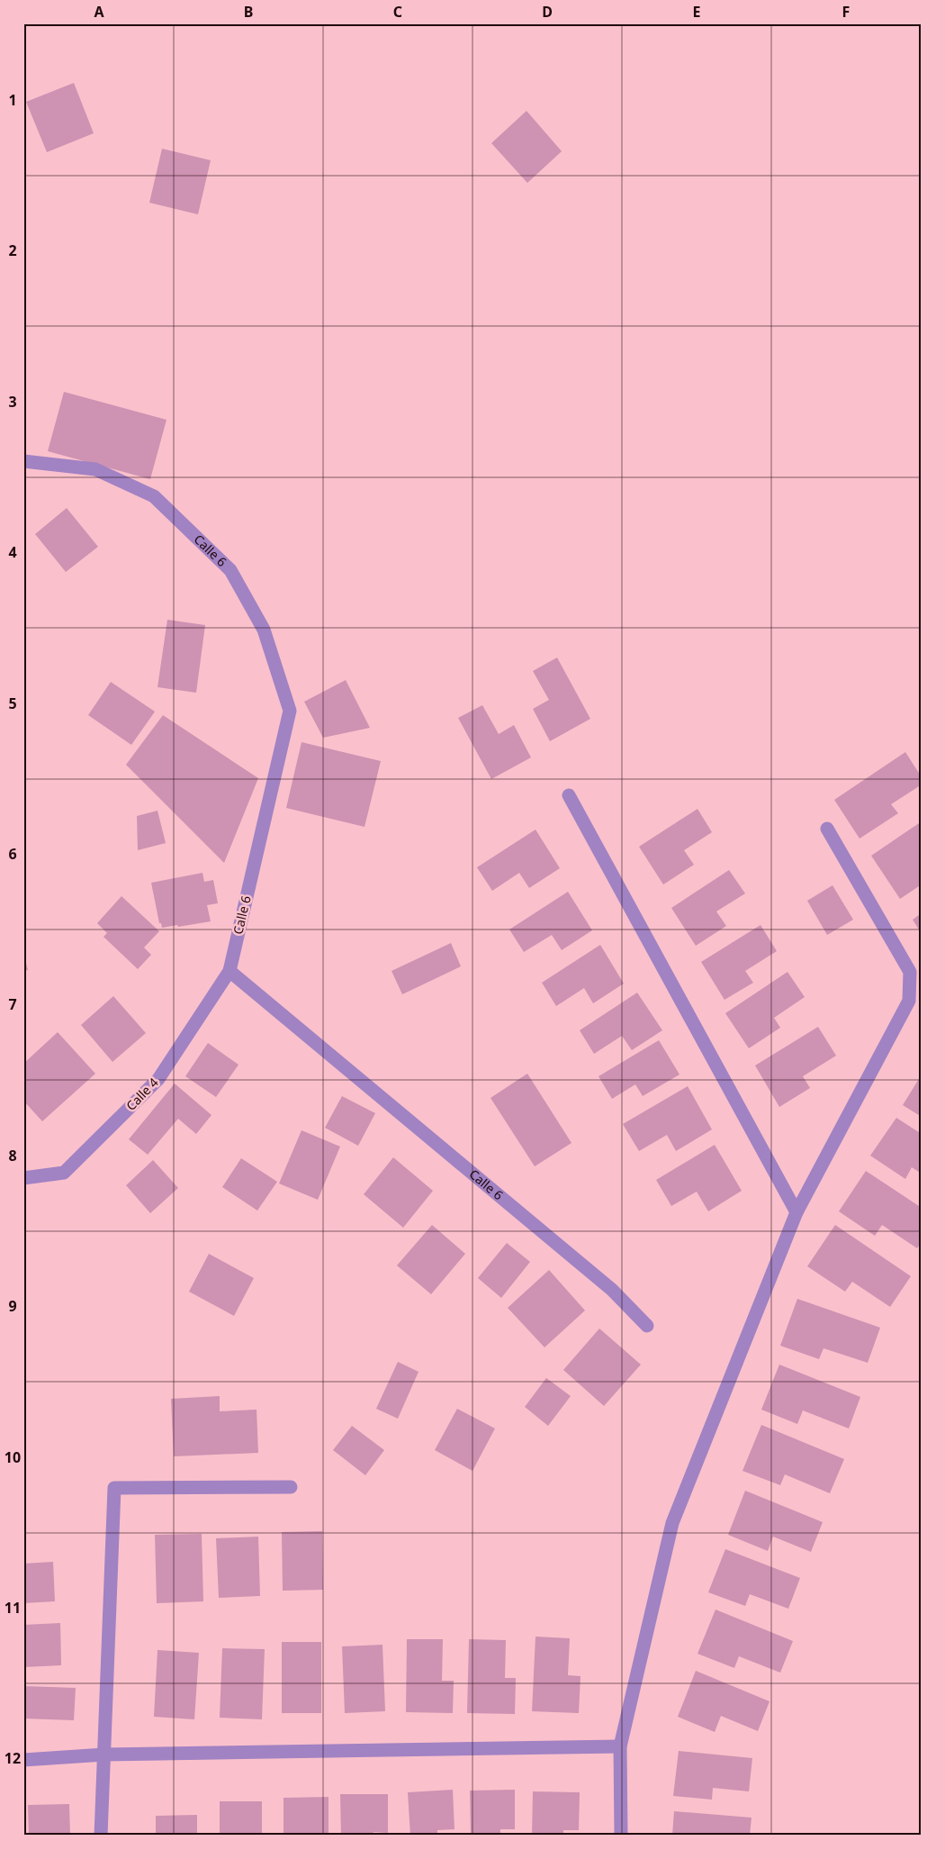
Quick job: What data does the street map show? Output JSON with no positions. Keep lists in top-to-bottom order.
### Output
{
  "streets": {
    "street": ["Calle 6", "Calle 4"]
  },
  "crossings": [
    ["Calle 6", "Calle 4"]
  ],
  "grid": {
    "columns": [
      "A",
      "B",
      "C",
      "D",
      "E",
      "F"
    ],
    "rows": [
      "1",
      "2",
      "3",
      "4",
      "5",
      "6",
      "7",
      "8",
      "9",
      "10",
      "11",
      "12"
    ]
  }
}
